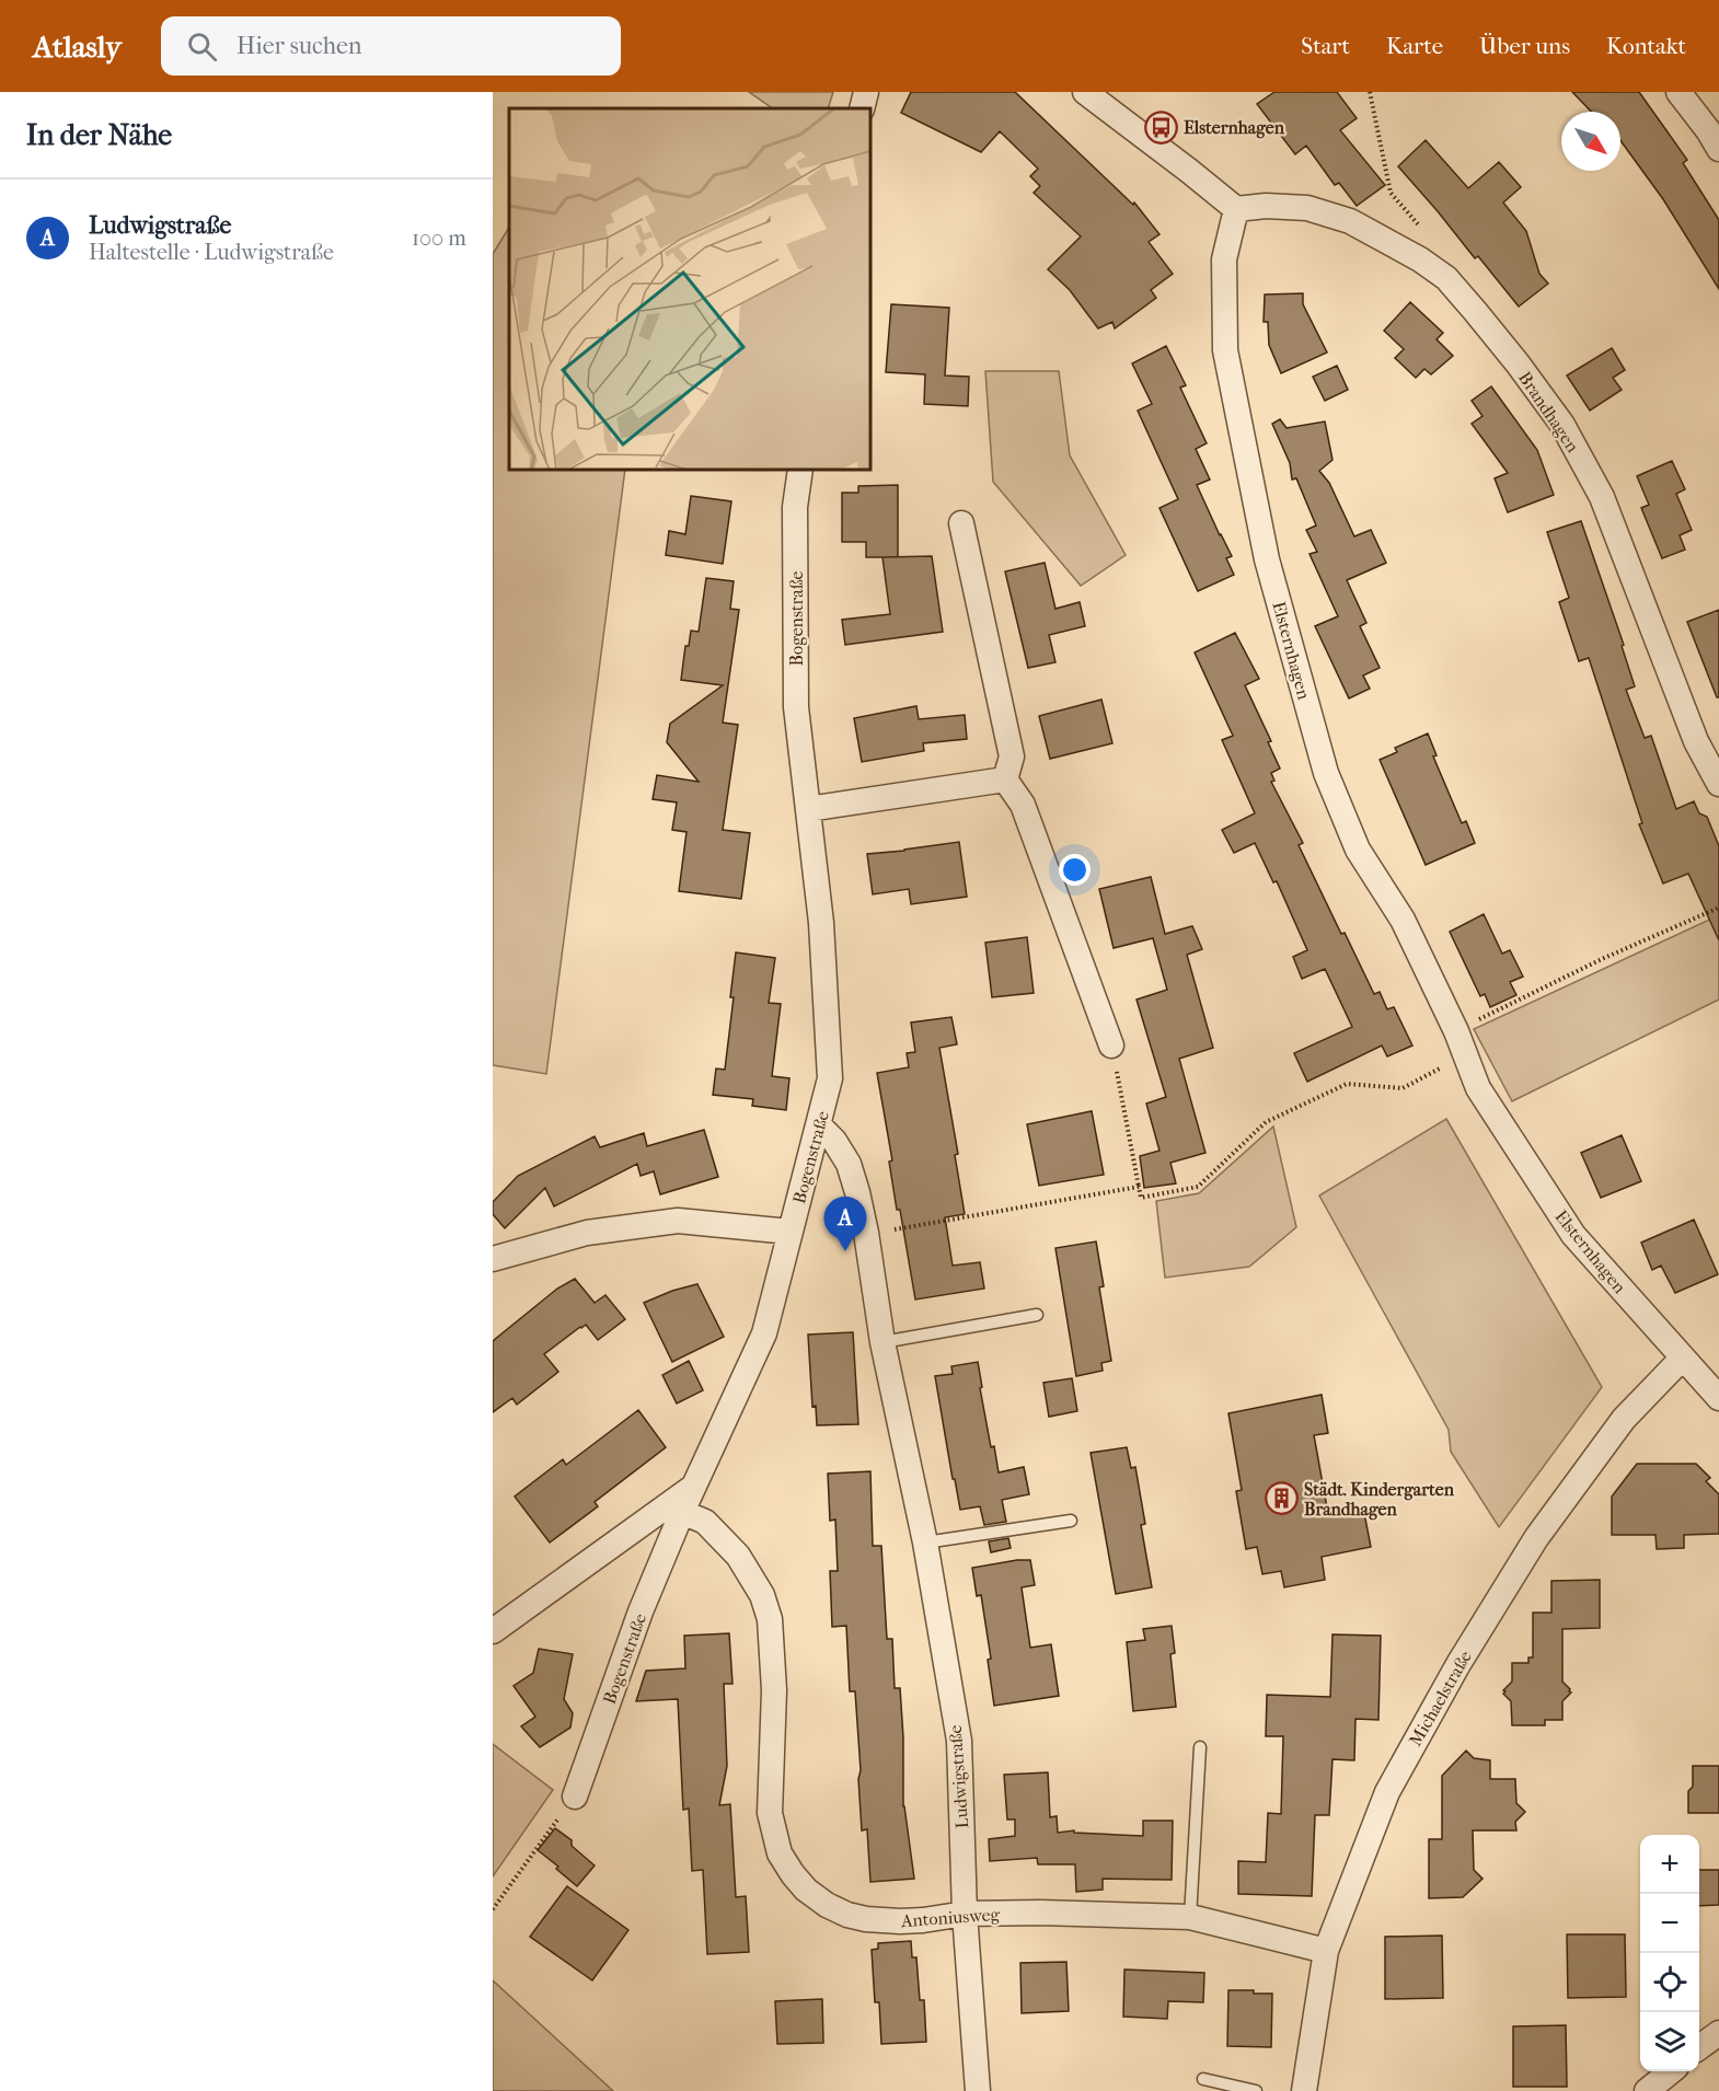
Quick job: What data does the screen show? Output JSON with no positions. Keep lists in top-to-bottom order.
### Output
{
  "streets": {
    "street": [
      "Brandhagen",
      "Bogenstraße",
      "Elsternhagen",
      "Michaelstraße",
      "Ludwigstraße",
      "Antoniusweg"
    ]
  },
  "crossings": [
    ["Brandhagen", "Elsternhagen"],
    ["Bogenstraße", "Ludwigstraße"],
    ["Bogenstraße", "Antoniusweg"],
    ["Elsternhagen", "Michaelstraße"],
    ["Michaelstraße", "Antoniusweg"],
    ["Ludwigstraße", "Antoniusweg"]
  ],
  "places": {
    "bus stop": ["Elsternhagen"],
    "building": ["Städt. Kindergarten Brandhagen"]
  },
  "north": "bottom right",
  "page": {
    "header": "Atlasly",
    "search": "Hier suchen",
    "nav": [
      "Start",
      "Karte",
      "Über uns",
      "Kontakt"
    ],
    "heading": "In der Nähe",
    "list": [
      {
        "mark": "A",
        "name": "Ludwigstraße",
        "note": "Haltestelle · Ludwigstraße",
        "value": "100 m"
      }
    ],
    "pins": "A",
    "map_buttons": ["+", "−"]
  }
}
